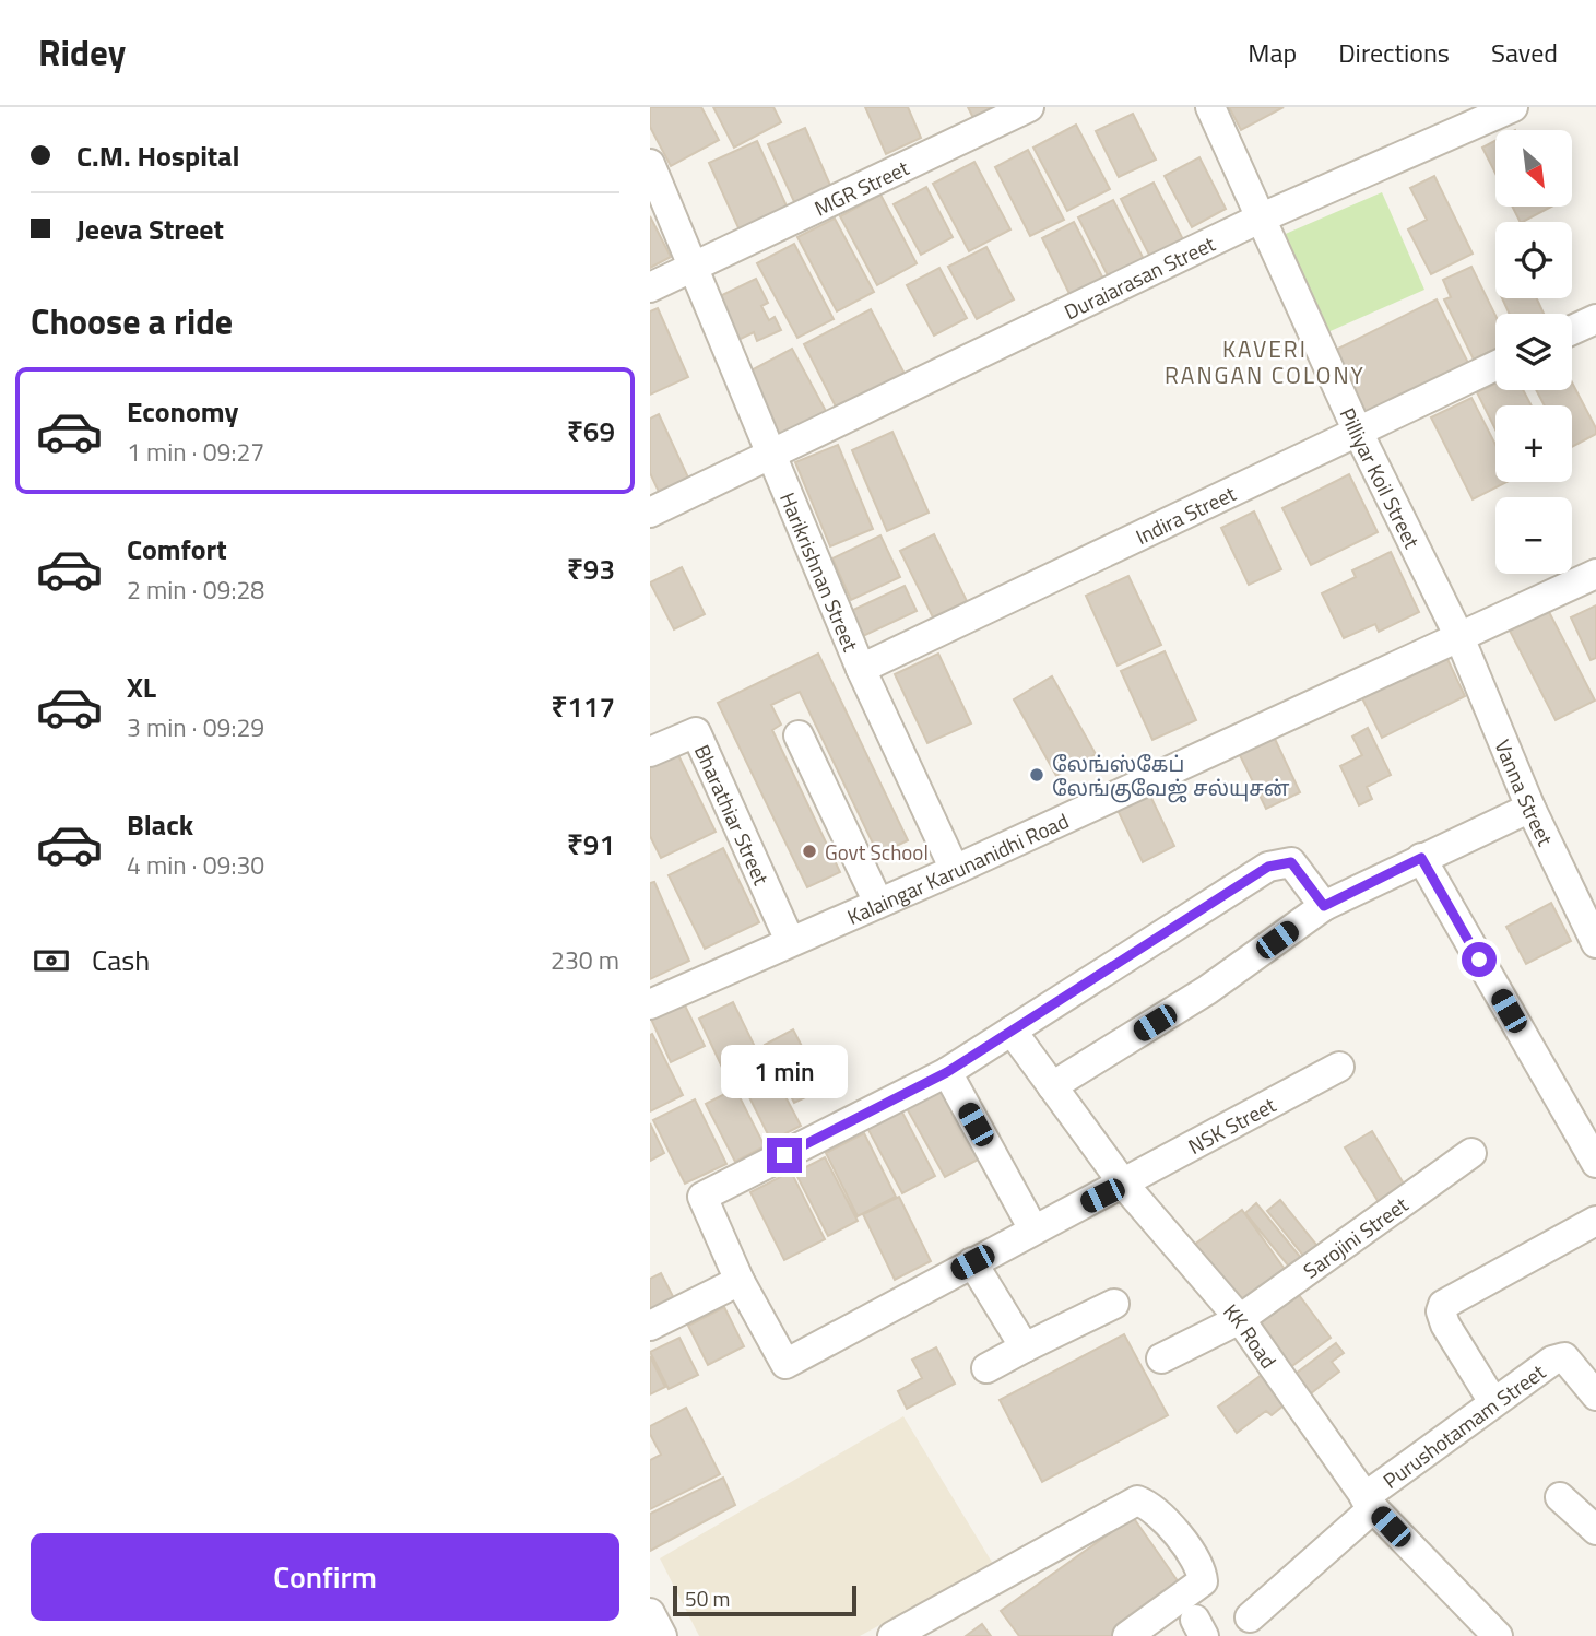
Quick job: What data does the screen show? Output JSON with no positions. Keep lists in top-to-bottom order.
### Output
{
  "streets": {
    "street": [
      "MGR Street",
      "Duraiarasan Street",
      "Pilliyar Koil Street",
      "Indira Street",
      "Harikrishnan Street",
      "Vanna Street",
      "Bharathiar Street",
      "Kalaingar Karunanidhi Road",
      "NSK Street",
      "Sarojini Street",
      "KK Road",
      "Purushotamam Street"
    ]
  },
  "crossings": [
    ["MGR Street", "Harikrishnan Street"],
    ["Duraiarasan Street", "Pilliyar Koil Street"],
    ["Duraiarasan Street", "Harikrishnan Street"],
    ["Pilliyar Koil Street", "Indira Street"],
    ["Pilliyar Koil Street", "Vanna Street"],
    ["Pilliyar Koil Street", "Kalaingar Karunanidhi Road"],
    ["Indira Street", "Harikrishnan Street"],
    ["Harikrishnan Street", "Kalaingar Karunanidhi Road"],
    ["Vanna Street", "Kalaingar Karunanidhi Road"],
    ["Bharathiar Street", "Kalaingar Karunanidhi Road"],
    ["NSK Street", "KK Road"],
    ["Sarojini Street", "KK Road"],
    ["KK Road", "Purushotamam Street"]
  ],
  "districts": ["KAVERI RANGAN COLONY"],
  "places": ["லேங்ஸ்கேப் லேங்குவேஜ் சல்யுசன்", "Govt School"],
  "scale_bar": "50 m",
  "north": "bottom right",
  "page": {
    "header": "Ridey",
    "nav": ["Map", "Directions", "Saved"],
    "banner": ["C.M. Hospital", "Jeeva Street"],
    "map_buttons": ["+", "−"],
    "heading": "Choose a ride",
    "list": [
      {
        "name": "Economy",
        "note": "1 min · 09:27",
        "value": "₹69"
      },
      {
        "name": "Comfort",
        "note": "2 min · 09:28",
        "value": "₹93"
      },
      {
        "name": "XL",
        "note": "3 min · 09:29",
        "value": "₹117"
      },
      {
        "name": "Black",
        "note": "4 min · 09:30",
        "value": "₹91"
      }
    ],
    "pay": ["Cash", "230 m"],
    "bubble": "1 min",
    "buttons": "Confirm",
    "scale": "50 m"
  }
}
